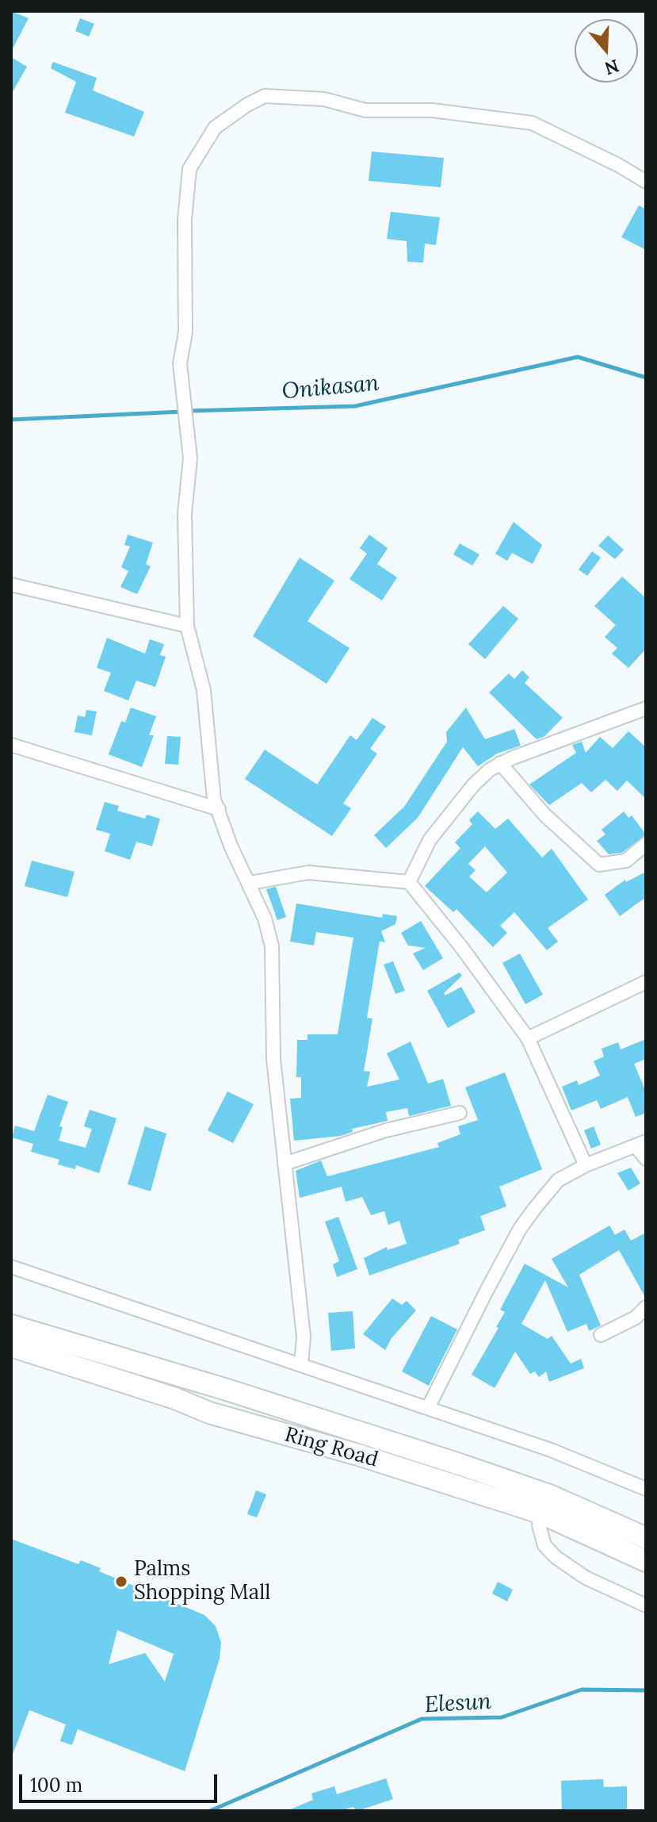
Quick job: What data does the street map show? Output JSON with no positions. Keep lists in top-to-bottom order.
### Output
{
  "streets": {
    "main road": ["Ring Road"]
  },
  "water": ["Onikasan", "Elesun"],
  "places": ["Palms Shopping Mall"],
  "scale_bar": "100 m",
  "north": "bottom"
}
